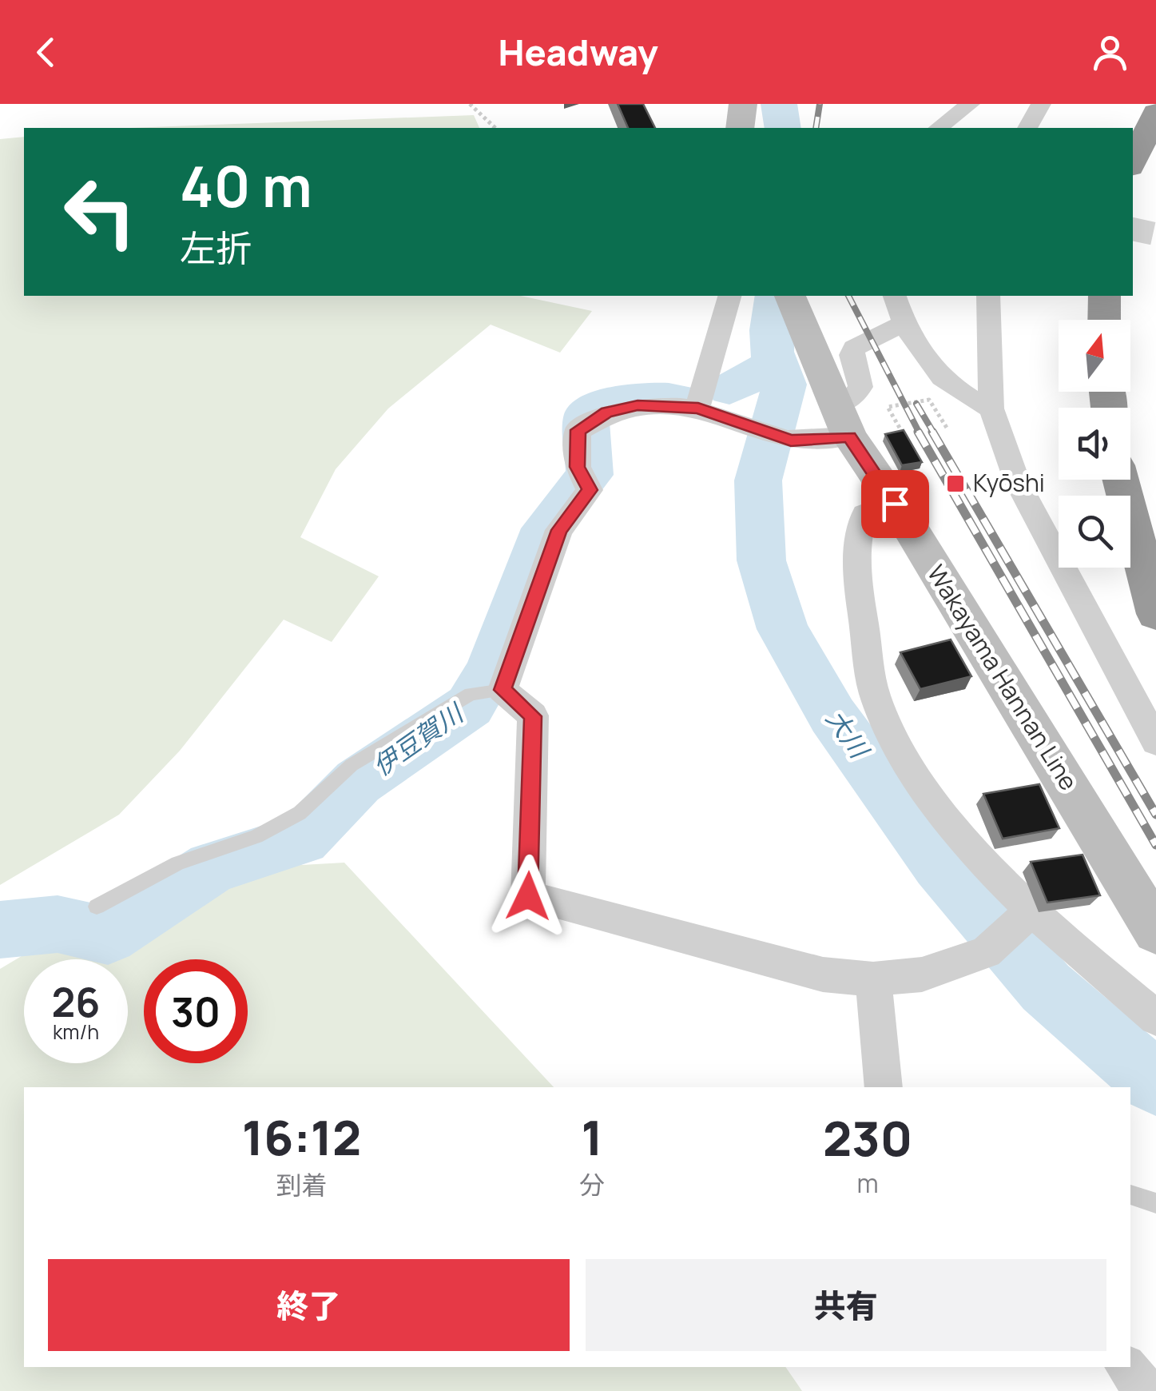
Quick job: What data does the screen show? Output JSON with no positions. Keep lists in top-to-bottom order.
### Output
{
  "streets": {
    "main road": ["Wakayama Hannan Line"]
  },
  "water": ["大川", "伊豆賀川"],
  "places": {
    "transit": ["Kyōshi"]
  },
  "north": "top",
  "page": {
    "header": "Headway",
    "turn": ["40 m", "左折"],
    "speed": "26 km/h",
    "limit": "30",
    "eta": [
      "16:12",
      "到着",
      "1",
      "分",
      "230",
      "m"
    ],
    "buttons": ["終了", "共有"]
  }
}
